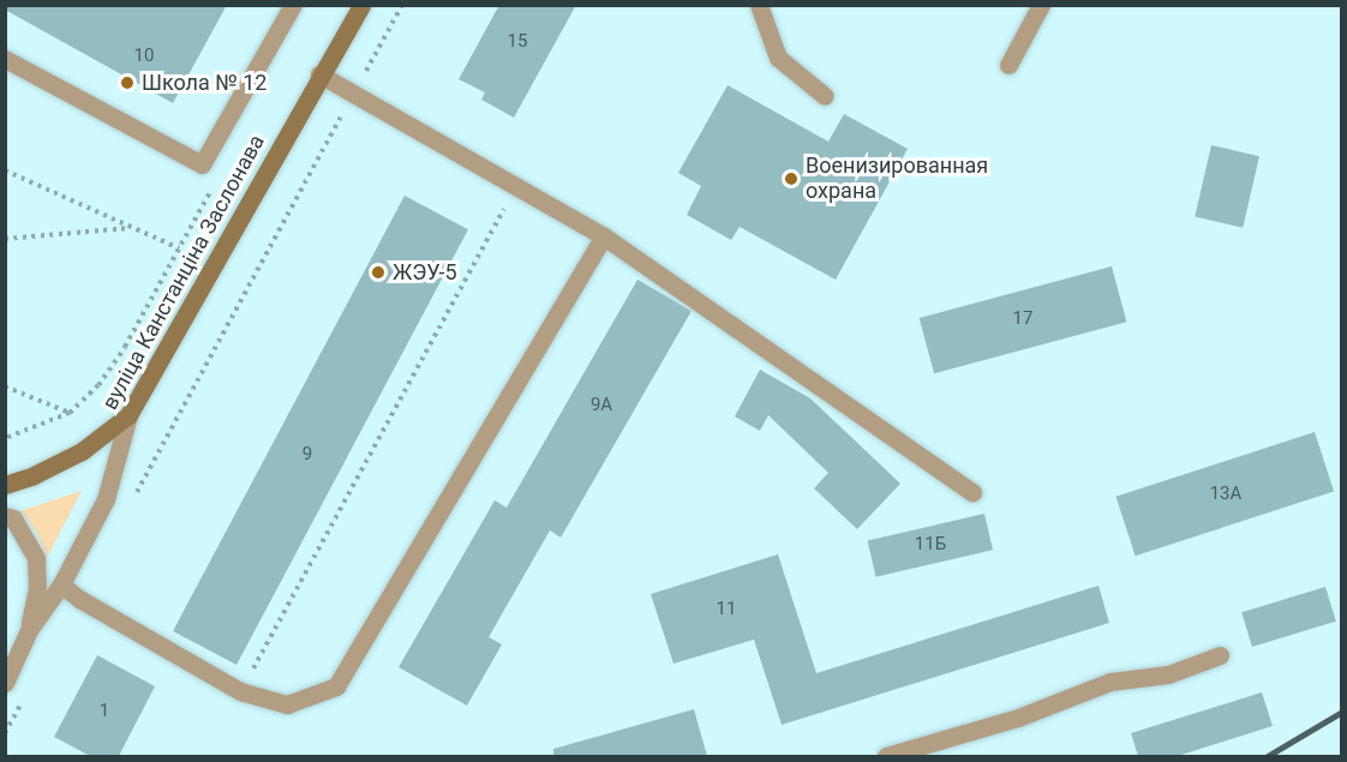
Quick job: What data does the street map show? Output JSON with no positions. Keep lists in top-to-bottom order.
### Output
{
  "streets": {
    "street": ["вуліца Канстанціна Заслонава"]
  },
  "places": ["Школа № 12", "Военизированная охрана", "ЖЭУ-5"],
  "house_numbers": [
    "15",
    "10",
    "17",
    "9А",
    "9",
    "13А",
    "11Б",
    "11",
    "1"
  ]
}
